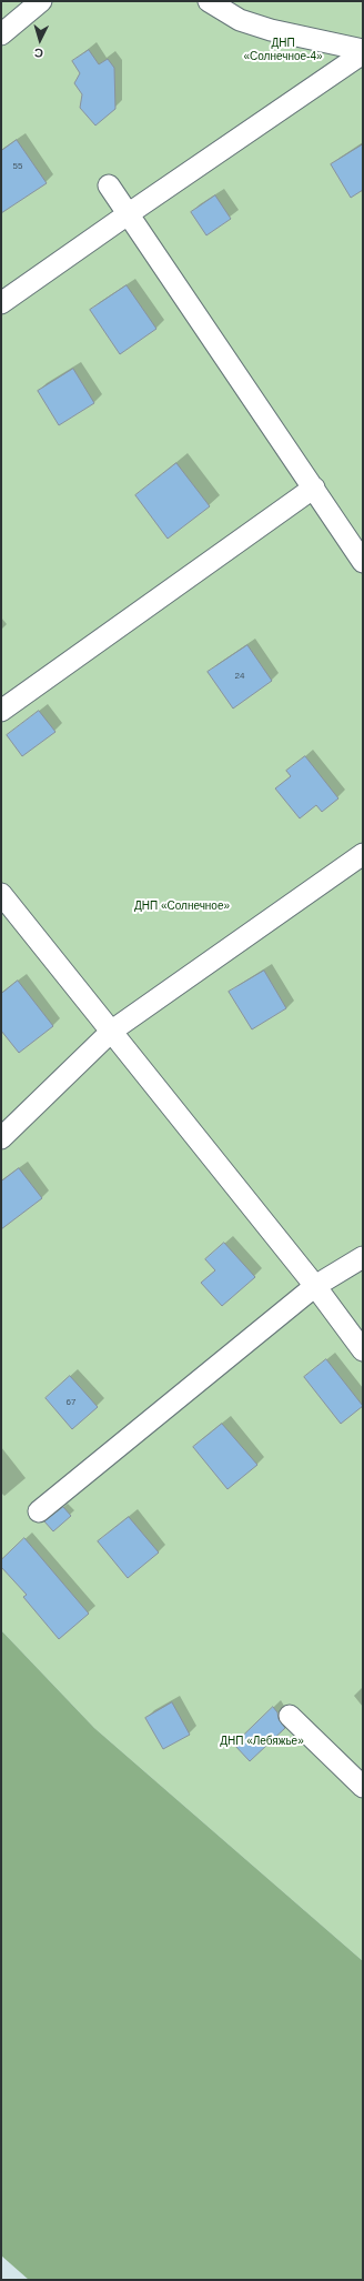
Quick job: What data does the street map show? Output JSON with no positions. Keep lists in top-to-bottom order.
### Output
{
  "parks": ["ДНП «Солнечное-4»", "ДНП «Солнечное»", "ДНП «Лебяжье»"],
  "house_numbers": ["55", "24", "67"],
  "north": "bottom"
}
